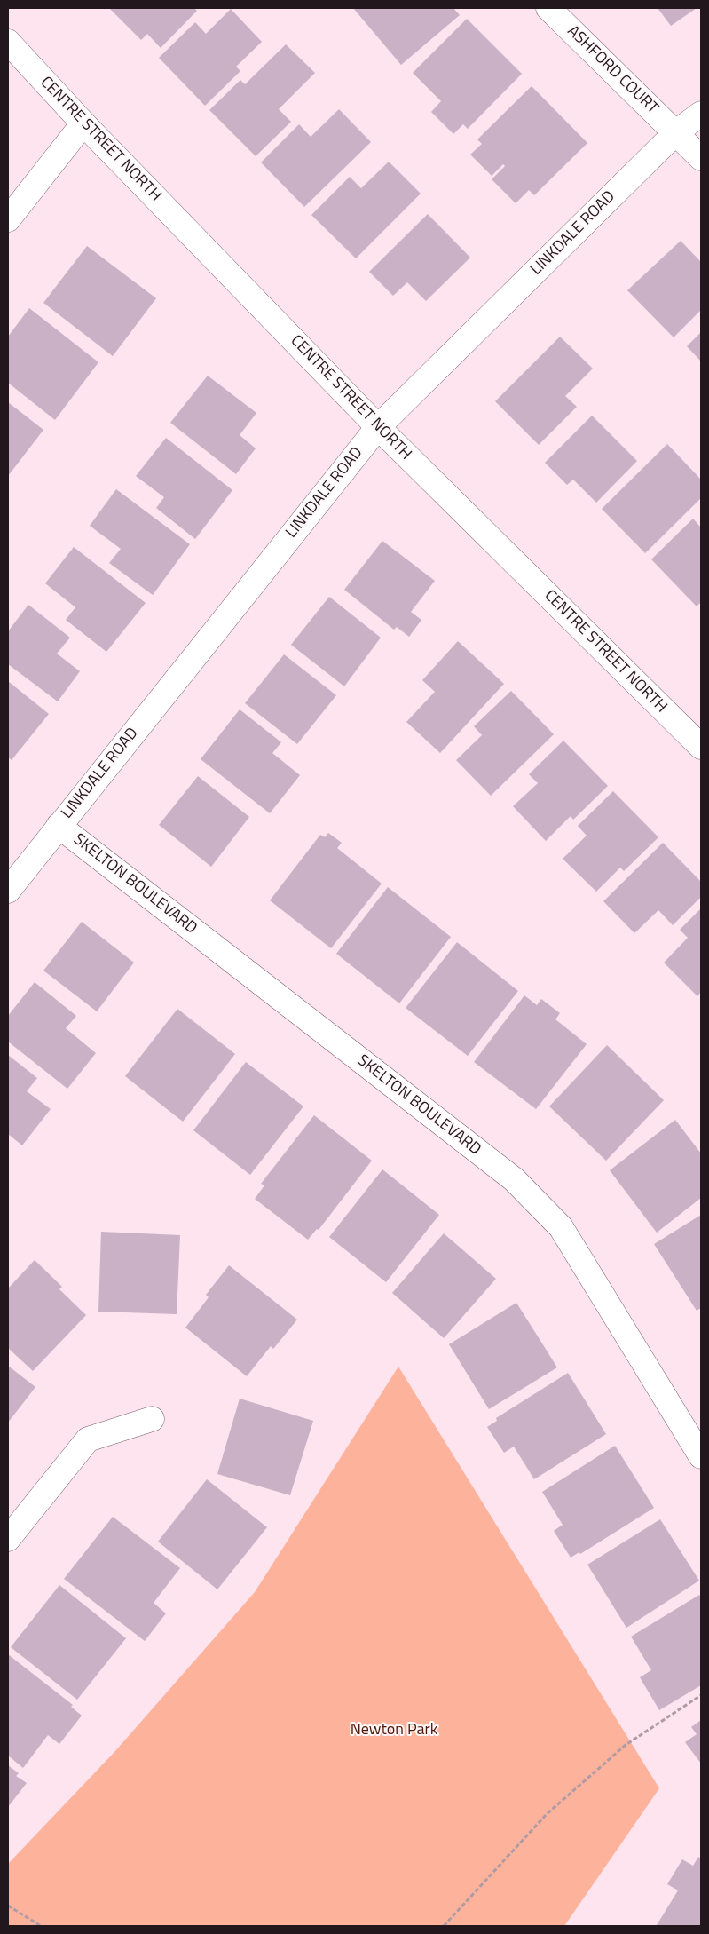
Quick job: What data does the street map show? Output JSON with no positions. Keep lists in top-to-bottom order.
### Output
{
  "streets": {
    "street": [
      "ASHFORD COURT",
      "CENTRE STREET NORTH",
      "LINKDALE ROAD",
      "SKELTON BOULEVARD"
    ]
  },
  "crossings": [
    ["ASHFORD COURT", "LINKDALE ROAD"],
    ["CENTRE STREET NORTH", "LINKDALE ROAD"],
    ["LINKDALE ROAD", "SKELTON BOULEVARD"]
  ],
  "parks": ["Newton Park"]
}
